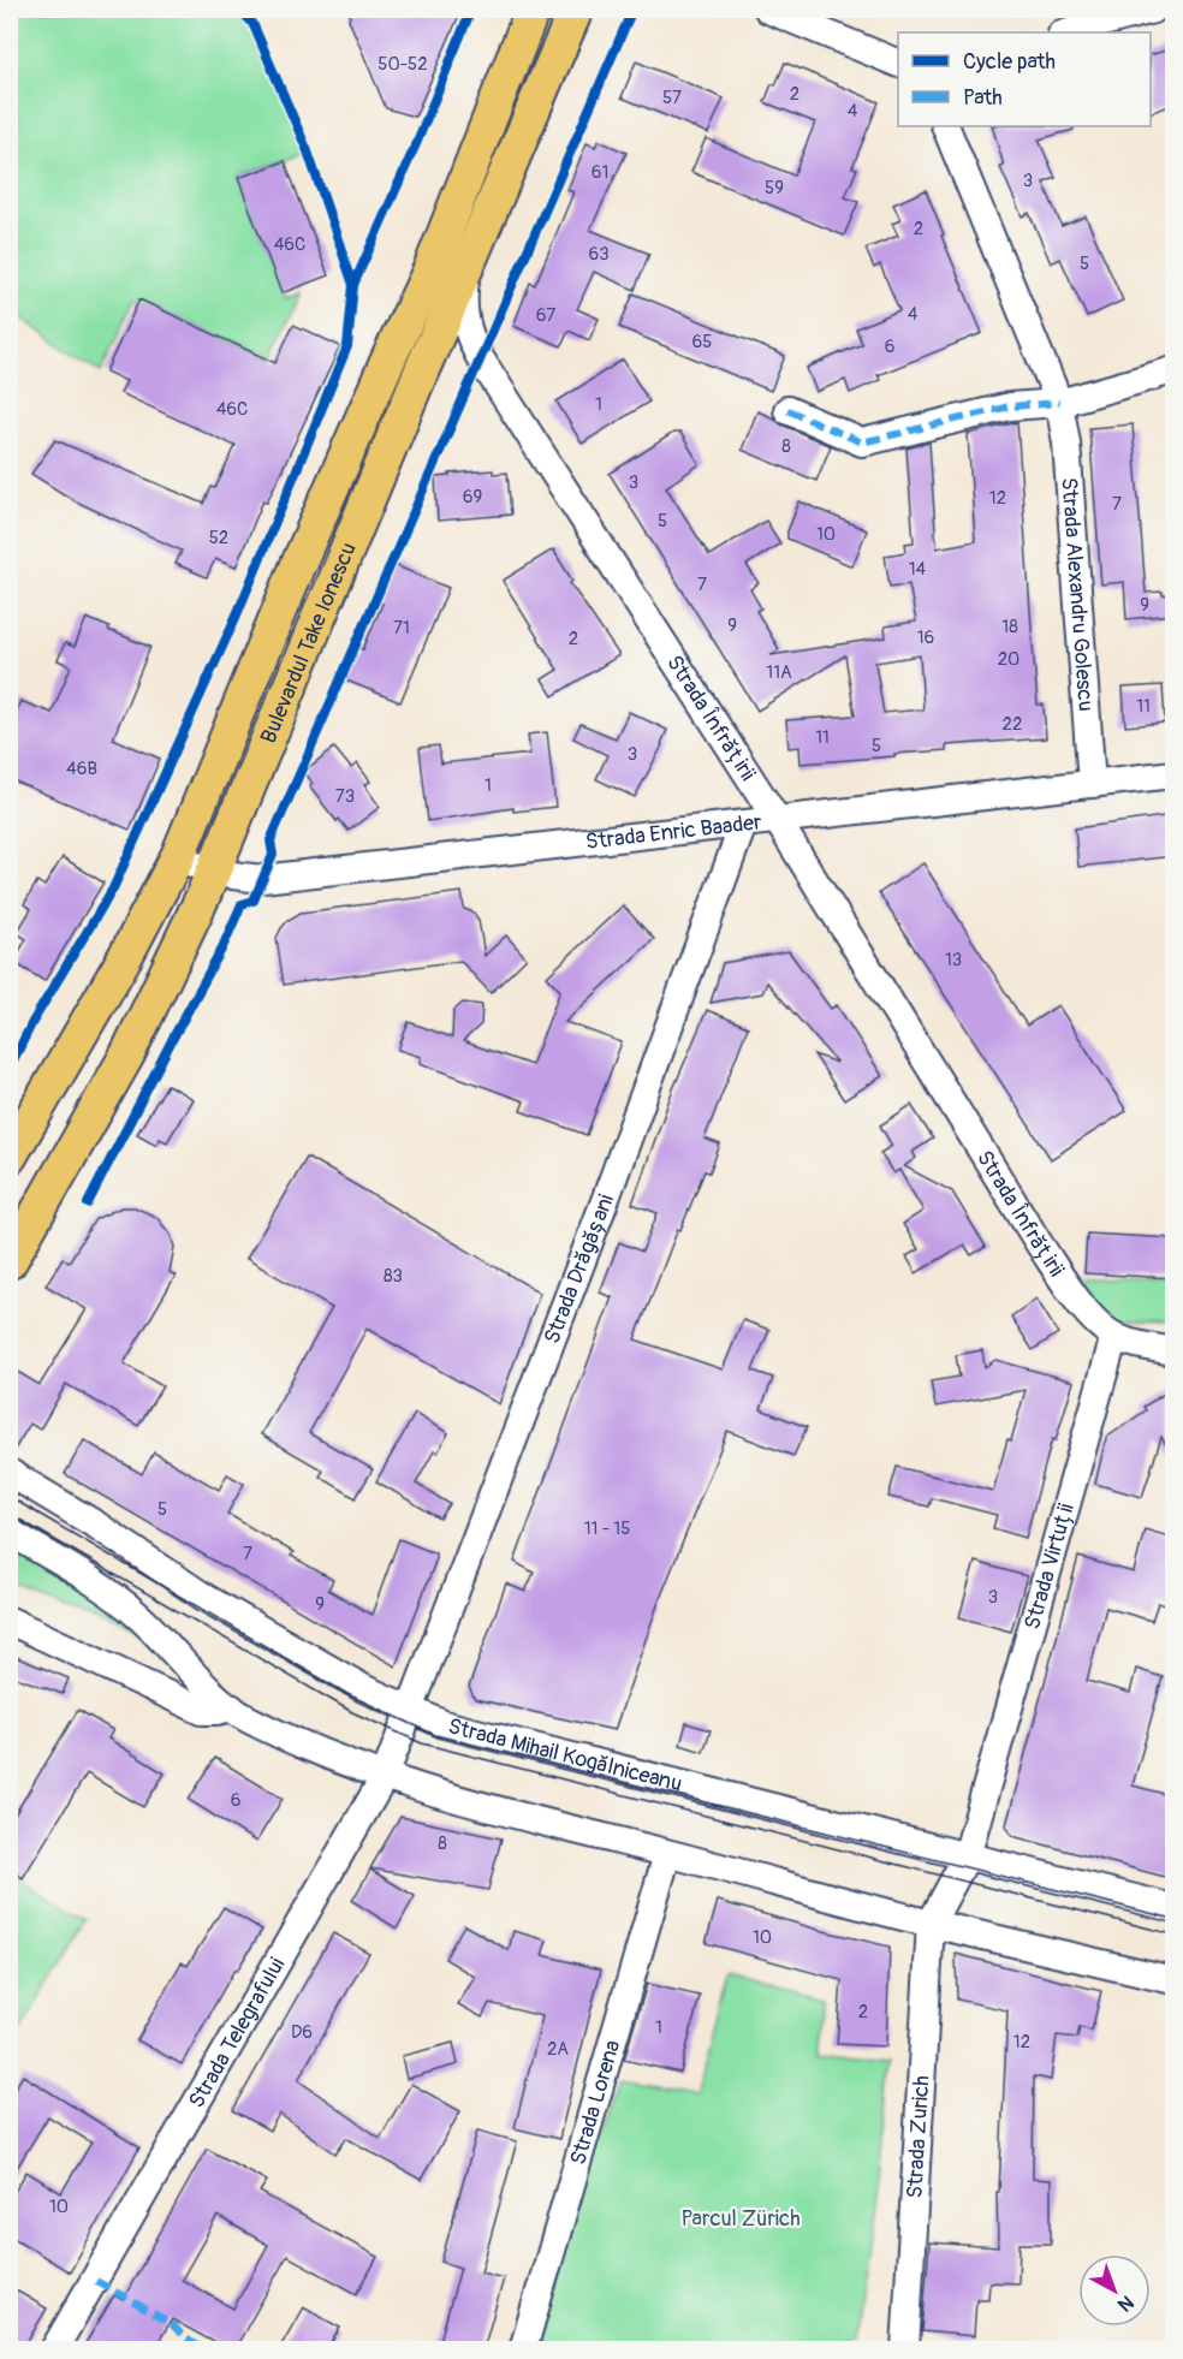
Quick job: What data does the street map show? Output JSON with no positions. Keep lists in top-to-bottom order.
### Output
{
  "streets": {
    "main road": ["Bulevardul Take Ionescu"],
    "street": [
      "Strada Alexandru Golescu",
      "Strada Înfrățirii",
      "Strada Enric Baader",
      "Strada Drăgășani",
      "Strada Virtuții",
      "Strada Mihail Kogălniceanu",
      "Strada Telegrafului",
      "Strada Lorena",
      "Strada Zurich"
    ]
  },
  "crossings": [
    ["Strada Alexandru Golescu", "Strada Enric Baader"],
    ["Bulevardul Take Ionescu", "Strada Înfrățirii"],
    ["Bulevardul Take Ionescu", "Strada Enric Baader"],
    ["Strada Înfrățirii", "Strada Enric Baader"],
    ["Strada Înfrățirii", "Strada Virtuții"],
    ["Strada Enric Baader", "Strada Drăgășani"],
    ["Strada Drăgășani", "Strada Mihail Kogălniceanu"],
    ["Strada Drăgășani", "Strada Telegrafului"],
    ["Strada Virtuții", "Strada Mihail Kogălniceanu"],
    ["Strada Virtuții", "Strada Zurich"],
    ["Strada Mihail Kogălniceanu", "Strada Telegrafului"]
  ],
  "parks": ["Parcul Zürich"],
  "house_numbers": [
    "50-52",
    "2",
    "57",
    "4",
    "61",
    "3",
    "59",
    "2",
    "46C",
    "63",
    "5",
    "4",
    "67",
    "65",
    "6",
    "1",
    "46C",
    "8",
    "3",
    "69",
    "12",
    "7",
    "5",
    "10",
    "52",
    "14",
    "7",
    "9",
    "9",
    "18",
    "71",
    "16",
    "2",
    "20",
    "11A",
    "11",
    "22",
    "11",
    "5",
    "3",
    "46B",
    "1",
    "73",
    "13",
    "83",
    "5",
    "11 - 15",
    "7",
    "3",
    "9",
    "6",
    "8",
    "10",
    "2",
    "1",
    "D6",
    "12",
    "2A",
    "10"
  ],
  "legend": ["Cycle path", "Path"],
  "north": "bottom right"
}
